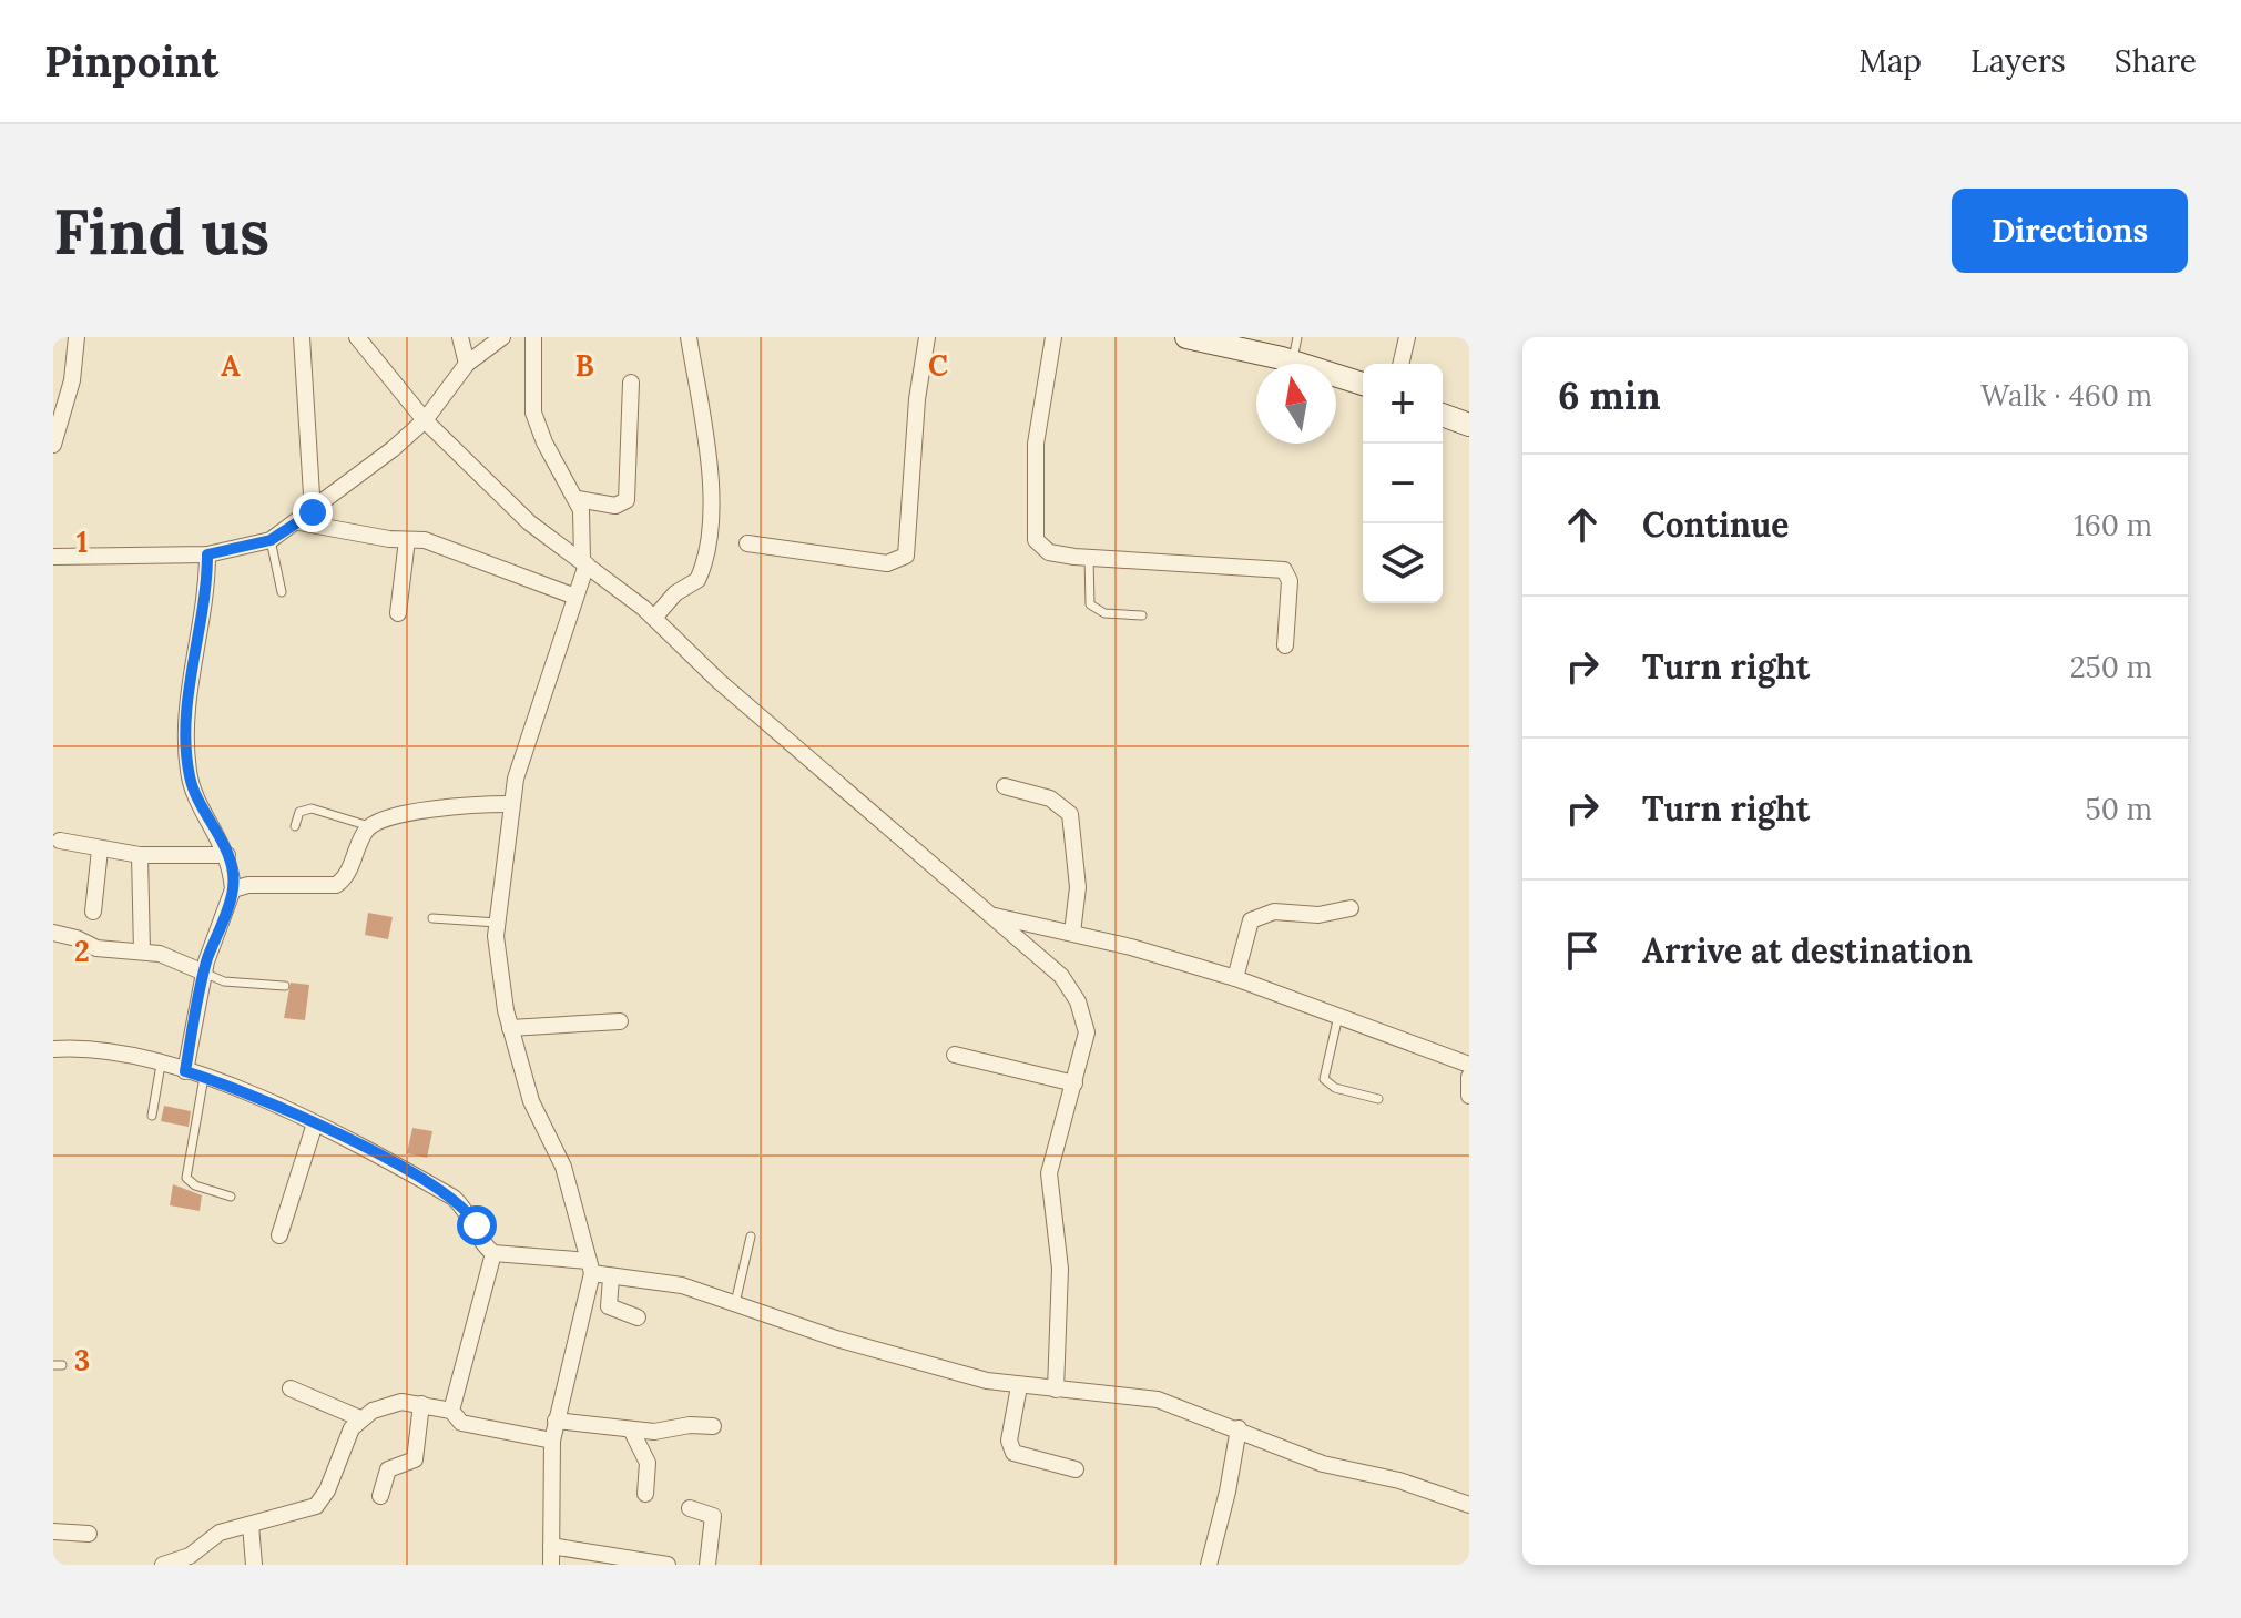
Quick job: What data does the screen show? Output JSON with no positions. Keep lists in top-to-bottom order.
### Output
{
  "north": "top",
  "page": {
    "header": "Pinpoint",
    "nav": ["Map", "Layers", "Share"],
    "buttons": "Directions",
    "title": "Find us",
    "heading": ["6 min", "Walk · 460 m"],
    "map_buttons": ["+", "−"],
    "list": [
      ["Continue", "160 m"],
      ["Turn right", "250 m"],
      ["Turn right", "50 m"],
      "Arrive at destination"
    ]
  },
  "grid": {
    "columns": ["A", "B", "C"],
    "rows": ["1", "2", "3"]
  }
}
